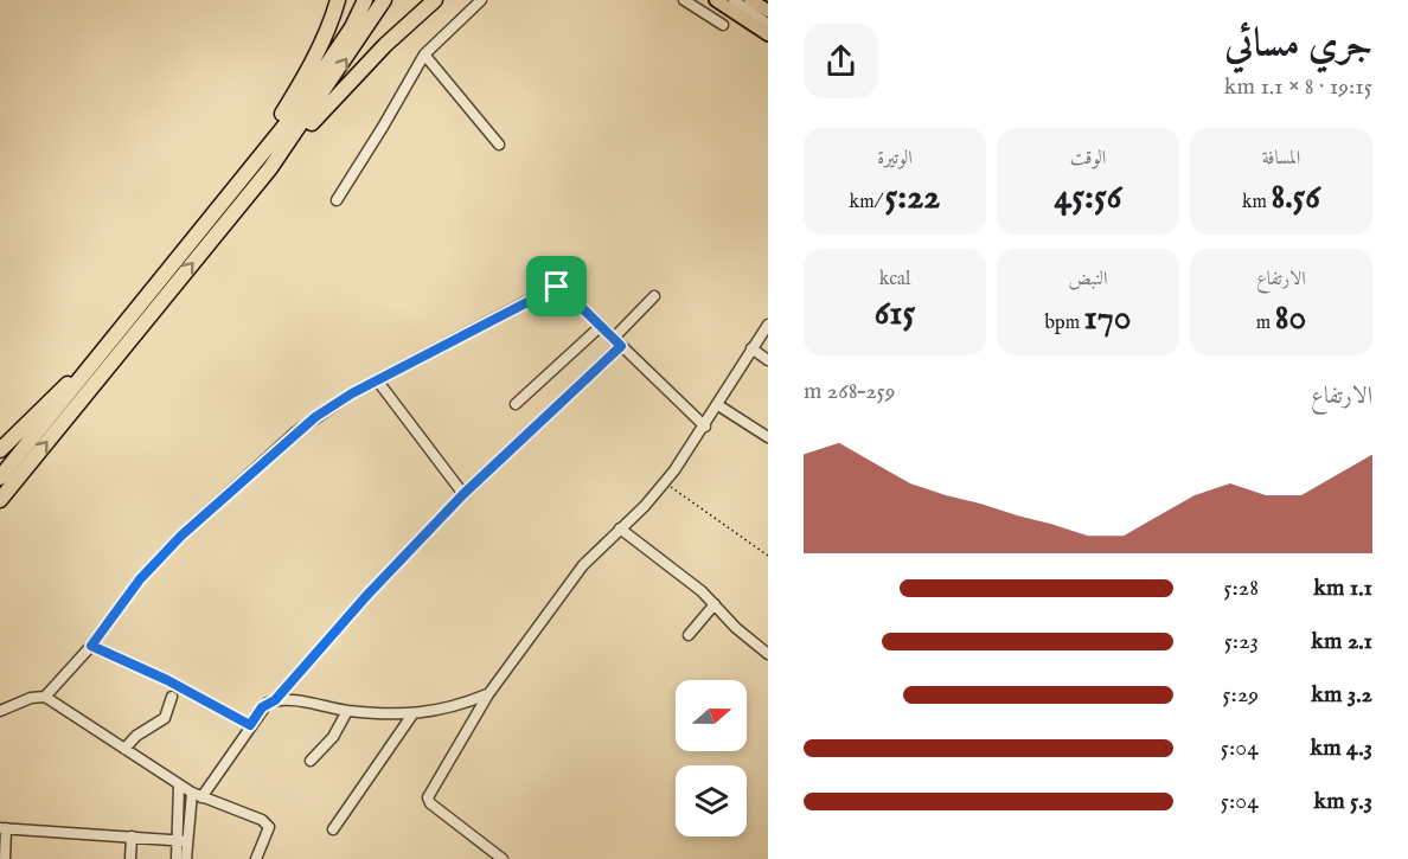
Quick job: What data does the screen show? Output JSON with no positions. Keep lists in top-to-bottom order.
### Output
{
  "north": "right",
  "page": {
    "heading": ["جري مسائي", "19:15 · 8 × 1.1 km"],
    "stats": [
      ["المسافة", "8.56 km"],
      ["الوقت", "45:56"],
      ["الوتيرة", "5:22 /km"],
      ["الارتفاع", "80 m"],
      ["النبض", "170 bpm"],
      ["kcal", "615"]
    ],
    "chart": ["الارتفاع", "259–268 m"],
    "list": [
      {
        "name": "1.1 km",
        "note": "5:28"
      },
      {
        "name": "2.1 km",
        "note": "5:23"
      },
      {
        "name": "3.2 km",
        "note": "5:29"
      },
      {
        "name": "4.3 km",
        "note": "5:04"
      },
      {
        "name": "5.3 km",
        "note": "5:04"
      }
    ]
  }
}
